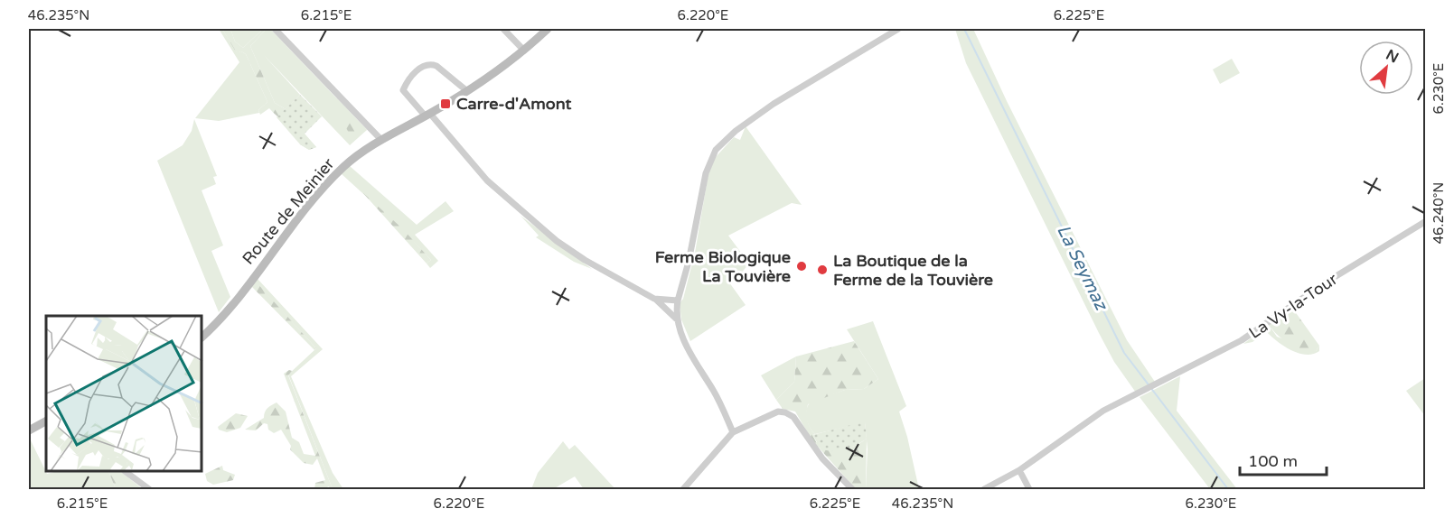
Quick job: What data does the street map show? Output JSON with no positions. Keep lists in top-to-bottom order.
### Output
{
  "streets": {
    "street": ["Route de Meinier", "La Vy-la-Tour"]
  },
  "water": ["La Seymaz"],
  "places": {
    "transit": ["Carre-d'Amont"],
    "other": ["Ferme Biologique La Touvière", "La Boutique de la Ferme de la Touvière"]
  },
  "scale_bar": "100 m",
  "north": "top right",
  "coordinates": [
    "46.235°N",
    "6.215°E",
    "6.220°E",
    "6.225°E",
    "6.230°E",
    "46.240°N"
  ]
}
